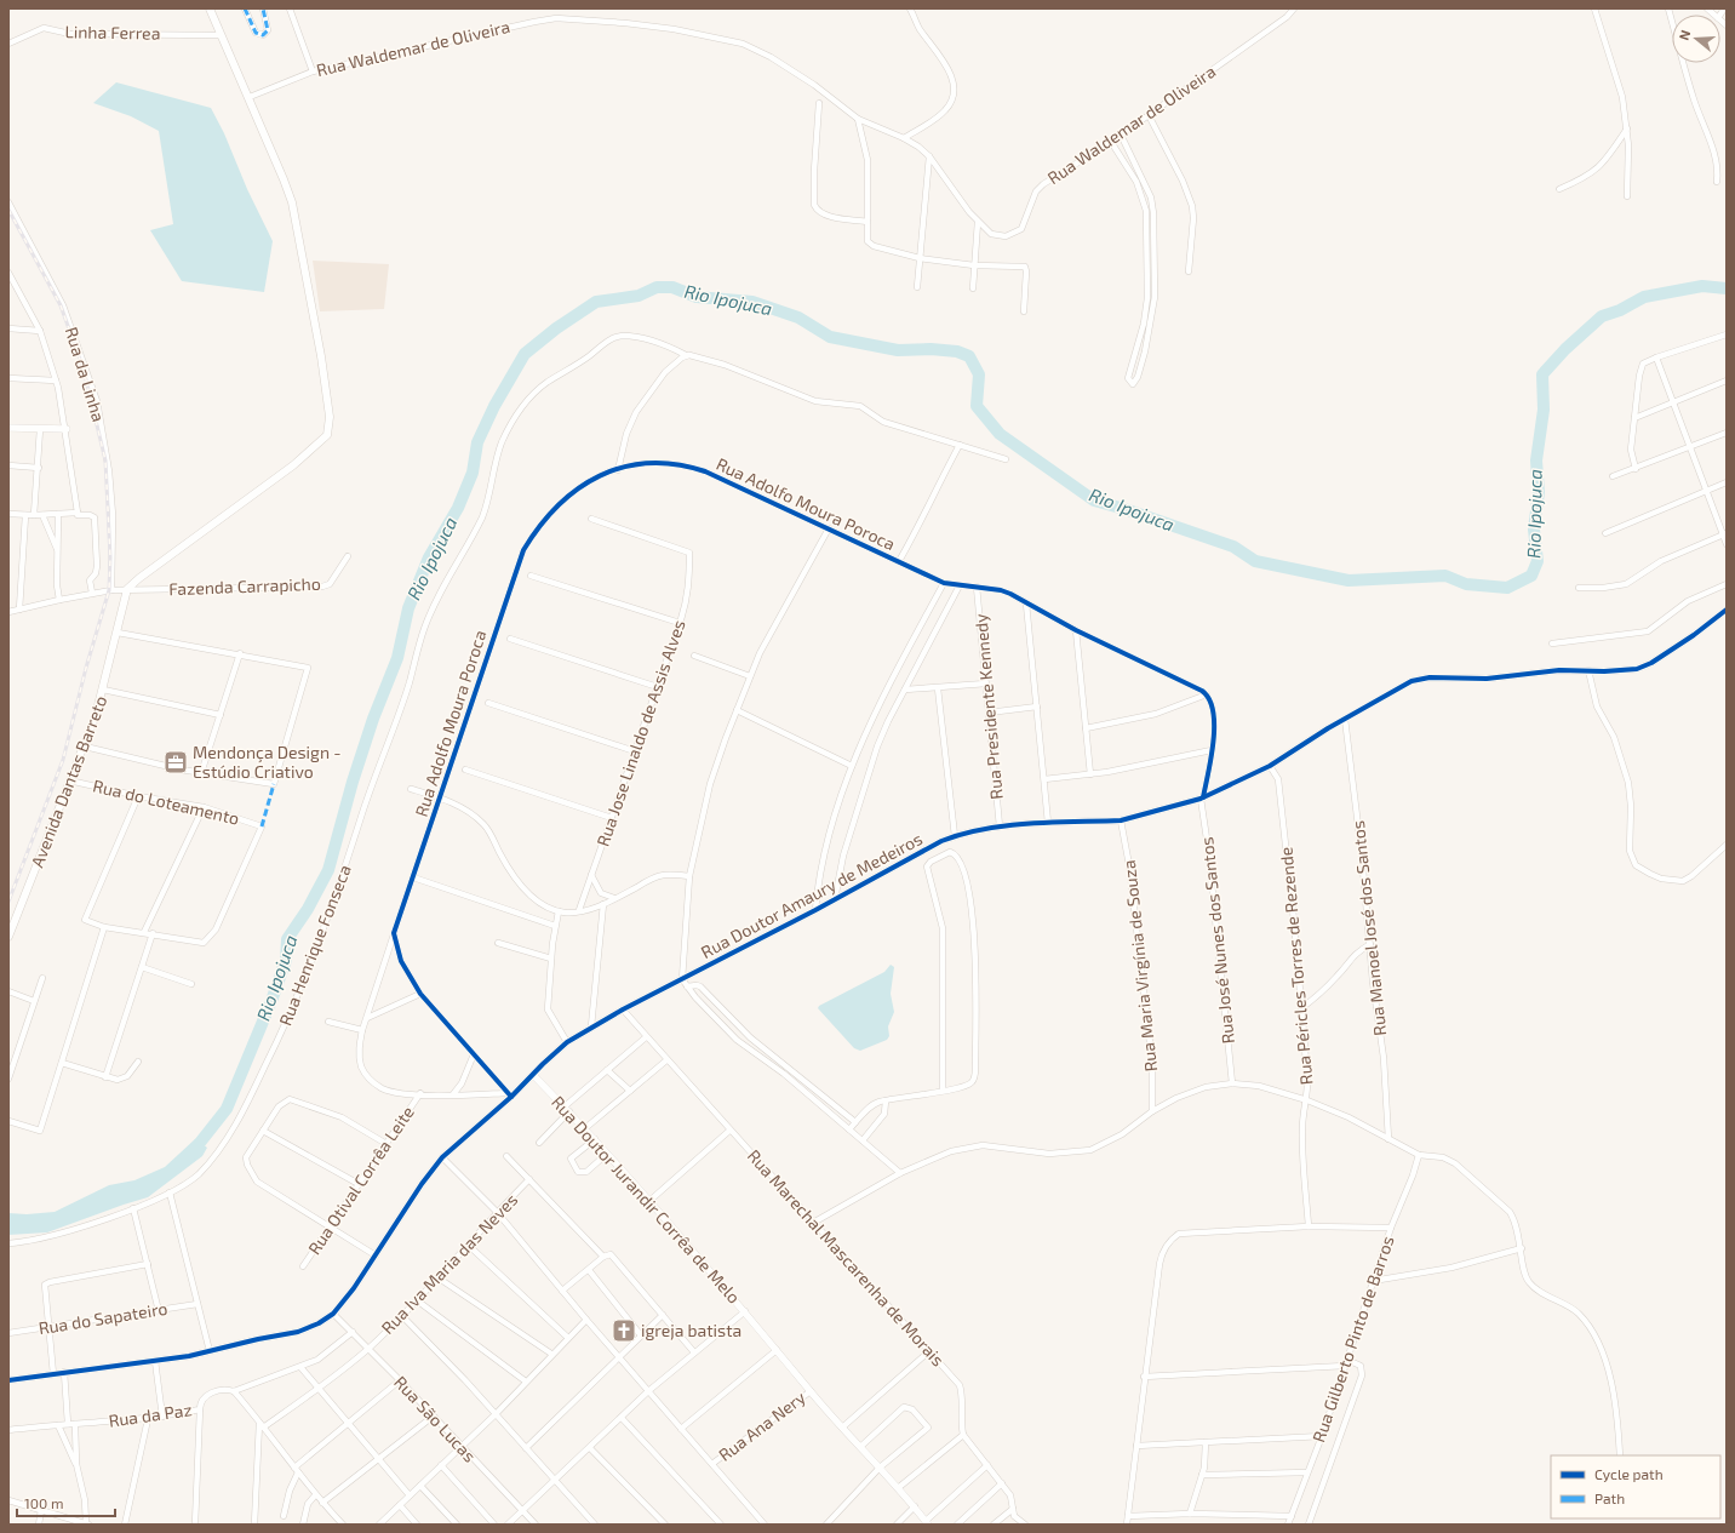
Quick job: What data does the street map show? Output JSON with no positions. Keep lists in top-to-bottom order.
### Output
{
  "streets": {
    "main road": ["Avenida Dantas Barreto"],
    "street": [
      "Linha Ferrea",
      "Rua Waldemar de Oliveira",
      "Rua da Linha",
      "Rua Adolfo Moura Poroca",
      "Fazenda Carrapicho",
      "Rua Presidente Kennedy",
      "Rua Jose Linaldo de Assis Alves",
      "Rua do Loteamento",
      "Rua Doutor Amaury de Medeiros",
      "Rua Manoel José dos Santos",
      "Rua José Nunes dos Santos",
      "Rua Henrique Fonseca",
      "Rua Maria Virgínia de Souza",
      "Rua Péricles Torres de Rezende",
      "Rua Otival Corrêa Leite",
      "Rua Doutor Jurandir Corrêa de Melo",
      "Rua Marechal Mascarenha de Morais",
      "Rua Iva Maria das Neves",
      "Rua do Sapateiro",
      "Rua Gilberto Pinto de Barros",
      "Rua da Paz",
      "Rua São Lucas",
      "Rua Ana Nery"
    ]
  },
  "crossings": [
    ["Rua da Linha", "Fazenda Carrapicho"],
    ["Rua Adolfo Moura Poroca", "Rua Presidente Kennedy"],
    ["Rua Adolfo Moura Poroca", "Rua Otival Corrêa Leite"],
    ["Fazenda Carrapicho", "Avenida Dantas Barreto"],
    ["Rua Presidente Kennedy", "Rua Doutor Amaury de Medeiros"],
    ["Avenida Dantas Barreto", "Rua do Loteamento"],
    ["Rua Doutor Amaury de Medeiros", "Rua Manoel José dos Santos"],
    ["Rua Doutor Amaury de Medeiros", "Rua José Nunes dos Santos"],
    ["Rua Doutor Amaury de Medeiros", "Rua Maria Virgínia de Souza"],
    ["Rua Doutor Amaury de Medeiros", "Rua Péricles Torres de Rezende"],
    ["Rua Doutor Amaury de Medeiros", "Rua Doutor Jurandir Corrêa de Melo"],
    ["Rua Doutor Amaury de Medeiros", "Rua Marechal Mascarenha de Morais"],
    ["Rua Doutor Amaury de Medeiros", "Rua São Lucas"],
    ["Rua Doutor Jurandir Corrêa de Melo", "Rua Ana Nery"],
    ["Rua Iva Maria das Neves", "Rua São Lucas"],
    ["Rua da Paz", "Rua São Lucas"]
  ],
  "water": ["Rio Ipojuca"],
  "places": {
    "office": ["Mendonça Design - Estúdio Criativo"],
    "church": ["igreja batista"]
  },
  "legend": ["Cycle path", "Path"],
  "scale_bar": "100 m",
  "north": "left"
}
